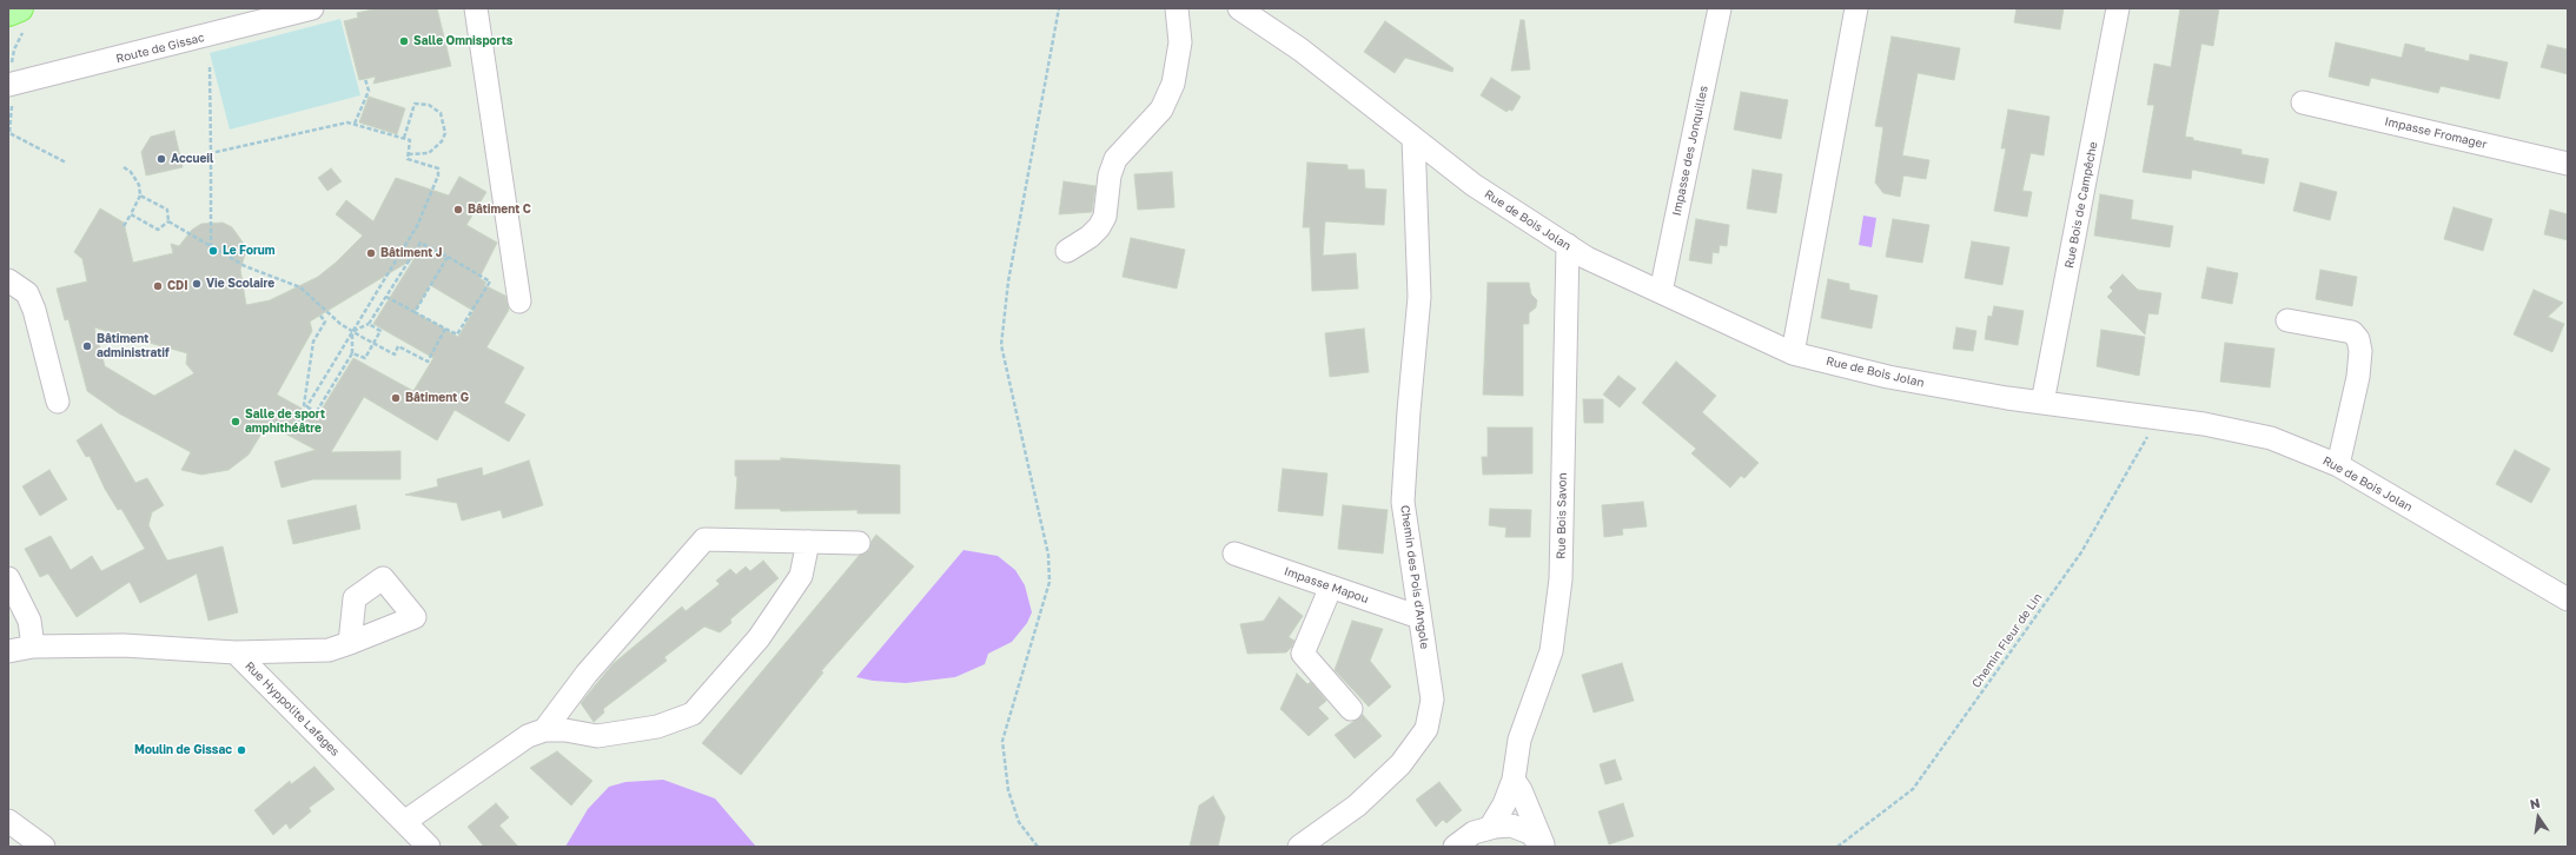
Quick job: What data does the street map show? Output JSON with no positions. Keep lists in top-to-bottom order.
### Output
{
  "streets": {
    "street": [
      "Route de Gissac",
      "Impasse Fromager",
      "Impasse des Jonquilles",
      "Rue Bois de Campêche",
      "Rue de Bois Jolan",
      "Rue Bois Savon",
      "Chemin des Pois d'Angole",
      "Impasse Mapou",
      "Rue Hyppolite Lafages"
    ],
    "path": ["Chemin Fleur de Lin"]
  },
  "crossings": [
    ["Impasse des Jonquilles", "Rue de Bois Jolan"],
    ["Rue Bois de Campêche", "Rue de Bois Jolan"],
    ["Rue de Bois Jolan", "Rue Bois Savon"],
    ["Rue de Bois Jolan", "Chemin des Pois d'Angole"],
    ["Rue de Bois Jolan", "Chemin Fleur de Lin"],
    ["Chemin des Pois d'Angole", "Impasse Mapou"]
  ],
  "places": [
    "Salle Omnisports",
    "Accueil",
    "Bâtiment C",
    "Le Forum",
    "Bâtiment J",
    "Vie Scolaire",
    "CDI",
    "Bâtiment administratif",
    "Bâtiment G",
    "Salle de sport amphithéâtre",
    "Moulin de Gissac"
  ],
  "north": "top"
}
